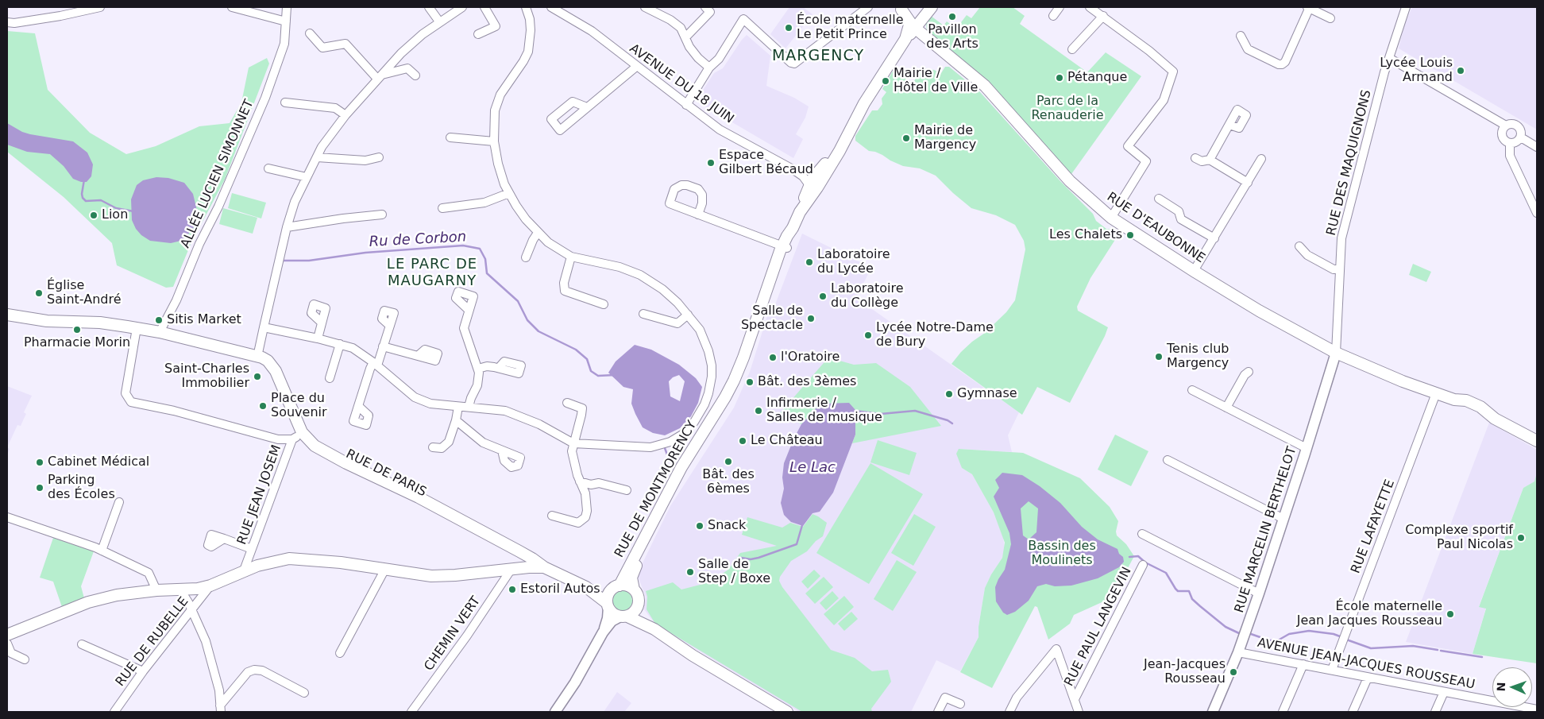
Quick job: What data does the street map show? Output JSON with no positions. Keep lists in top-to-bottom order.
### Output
{
  "streets": {
    "main road": ["RUE D'EAUBONNE", "RUE DE PARIS", "RUE DE MONTMORENCY"],
    "street": [
      "AVENUE DU 18 JUIN",
      "RUE DES MAQUIGNONS",
      "ALLÉE LUCIEN SIMONNET",
      "RUE JEAN JOSEM",
      "RUE LAFAYETTE",
      "RUE MARCELIN BERTHELOT",
      "RUE PAUL LANGEVIN",
      "CHEMIN VERT",
      "RUE DE RUBELLE",
      "AVENUE JEAN-JACQUES ROUSSEAU"
    ]
  },
  "crossings": [
    ["RUE DES MAQUIGNONS", "RUE D'EAUBONNE"],
    ["RUE DES MAQUIGNONS", "RUE MARCELIN BERTHELOT"],
    ["ALLÉE LUCIEN SIMONNET", "RUE DE PARIS"],
    ["RUE D'EAUBONNE", "RUE LAFAYETTE"],
    ["RUE D'EAUBONNE", "RUE MARCELIN BERTHELOT"],
    ["RUE DE PARIS", "RUE DE MONTMORENCY"],
    ["RUE DE PARIS", "RUE JEAN JOSEM"],
    ["RUE LAFAYETTE", "AVENUE JEAN-JACQUES ROUSSEAU"],
    ["RUE MARCELIN BERTHELOT", "AVENUE JEAN-JACQUES ROUSSEAU"]
  ],
  "districts": ["MARGENCY", "LE PARC DE MAUGARNY"],
  "water": ["Ru de Corbon", "Le Lac"],
  "parks": ["Parc de la Renauderie", "Bassin des Moulinets"],
  "places": [
    "Pavillon des Arts",
    "École maternelle Le Petit Prince",
    "Lycée Louis Armand",
    "Pétanque",
    "Mairie / Hôtel de Ville",
    "Mairie de Margency",
    "Espace Gilbert Bécaud",
    "Lion",
    "Les Chalets",
    "Laboratoire du Lycée",
    "Église Saint-André",
    "Laboratoire du Collège",
    "Salle de Spectacle",
    "Sitis Market",
    "Pharmacie Morin",
    "Lycée Notre-Dame de Bury",
    "Tenis club Margency",
    "l'Oratoire",
    "Saint-Charles Immobilier",
    "Bât. des 3èmes",
    "Gymnase",
    "Place du Souvenir",
    "Infirmerie / Salles de musique",
    "Le Château",
    "Bât. des 6èmes",
    "Cabinet Médical",
    "Parking des Écoles",
    "Snack",
    "Complexe sportif Paul Nicolas",
    "Salle de Step / Boxe",
    "Estoril Autos",
    "École maternelle Jean Jacques Rousseau",
    "Jean-Jacques Rousseau"
  ],
  "north": "left"
}
